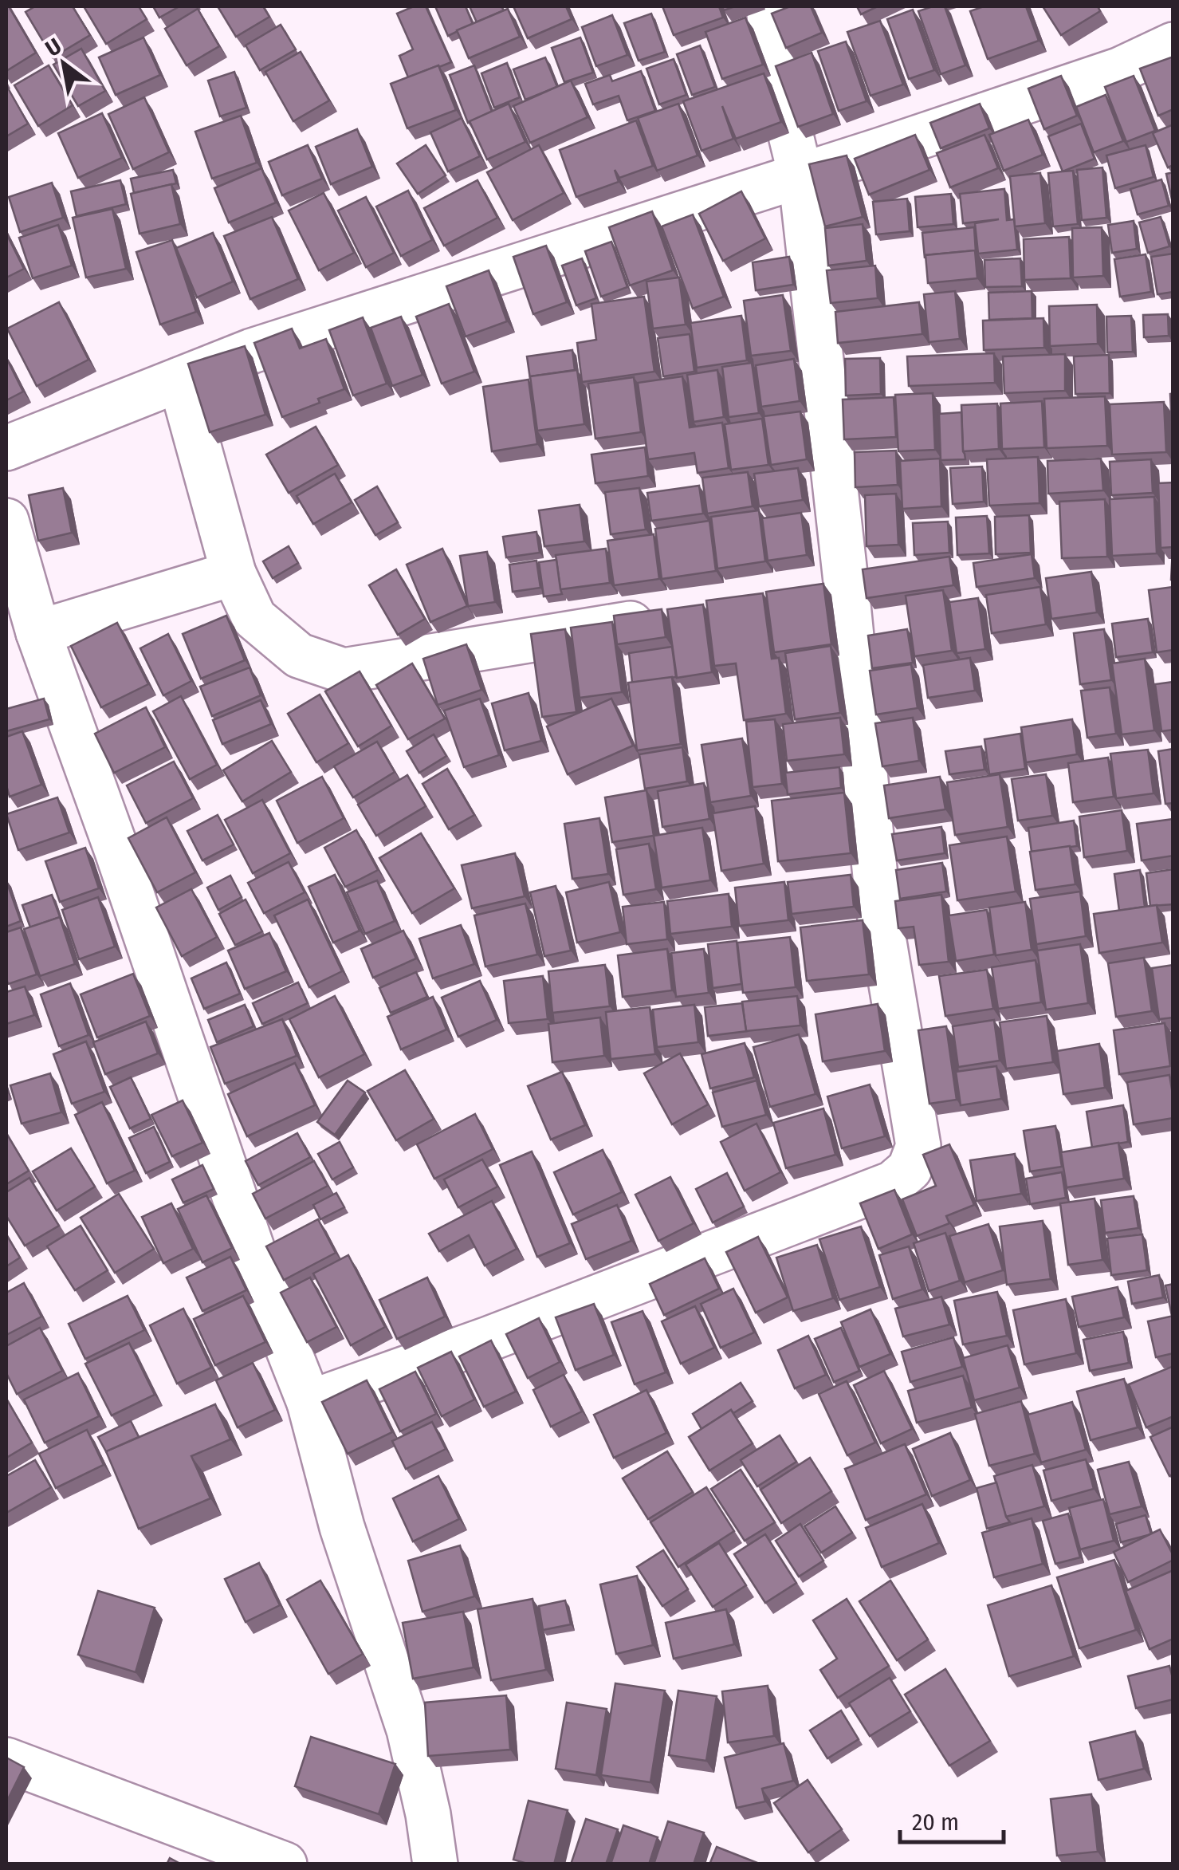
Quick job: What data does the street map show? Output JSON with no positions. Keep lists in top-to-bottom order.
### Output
{
  "scale_bar": "20 m",
  "north": "top left"
}
